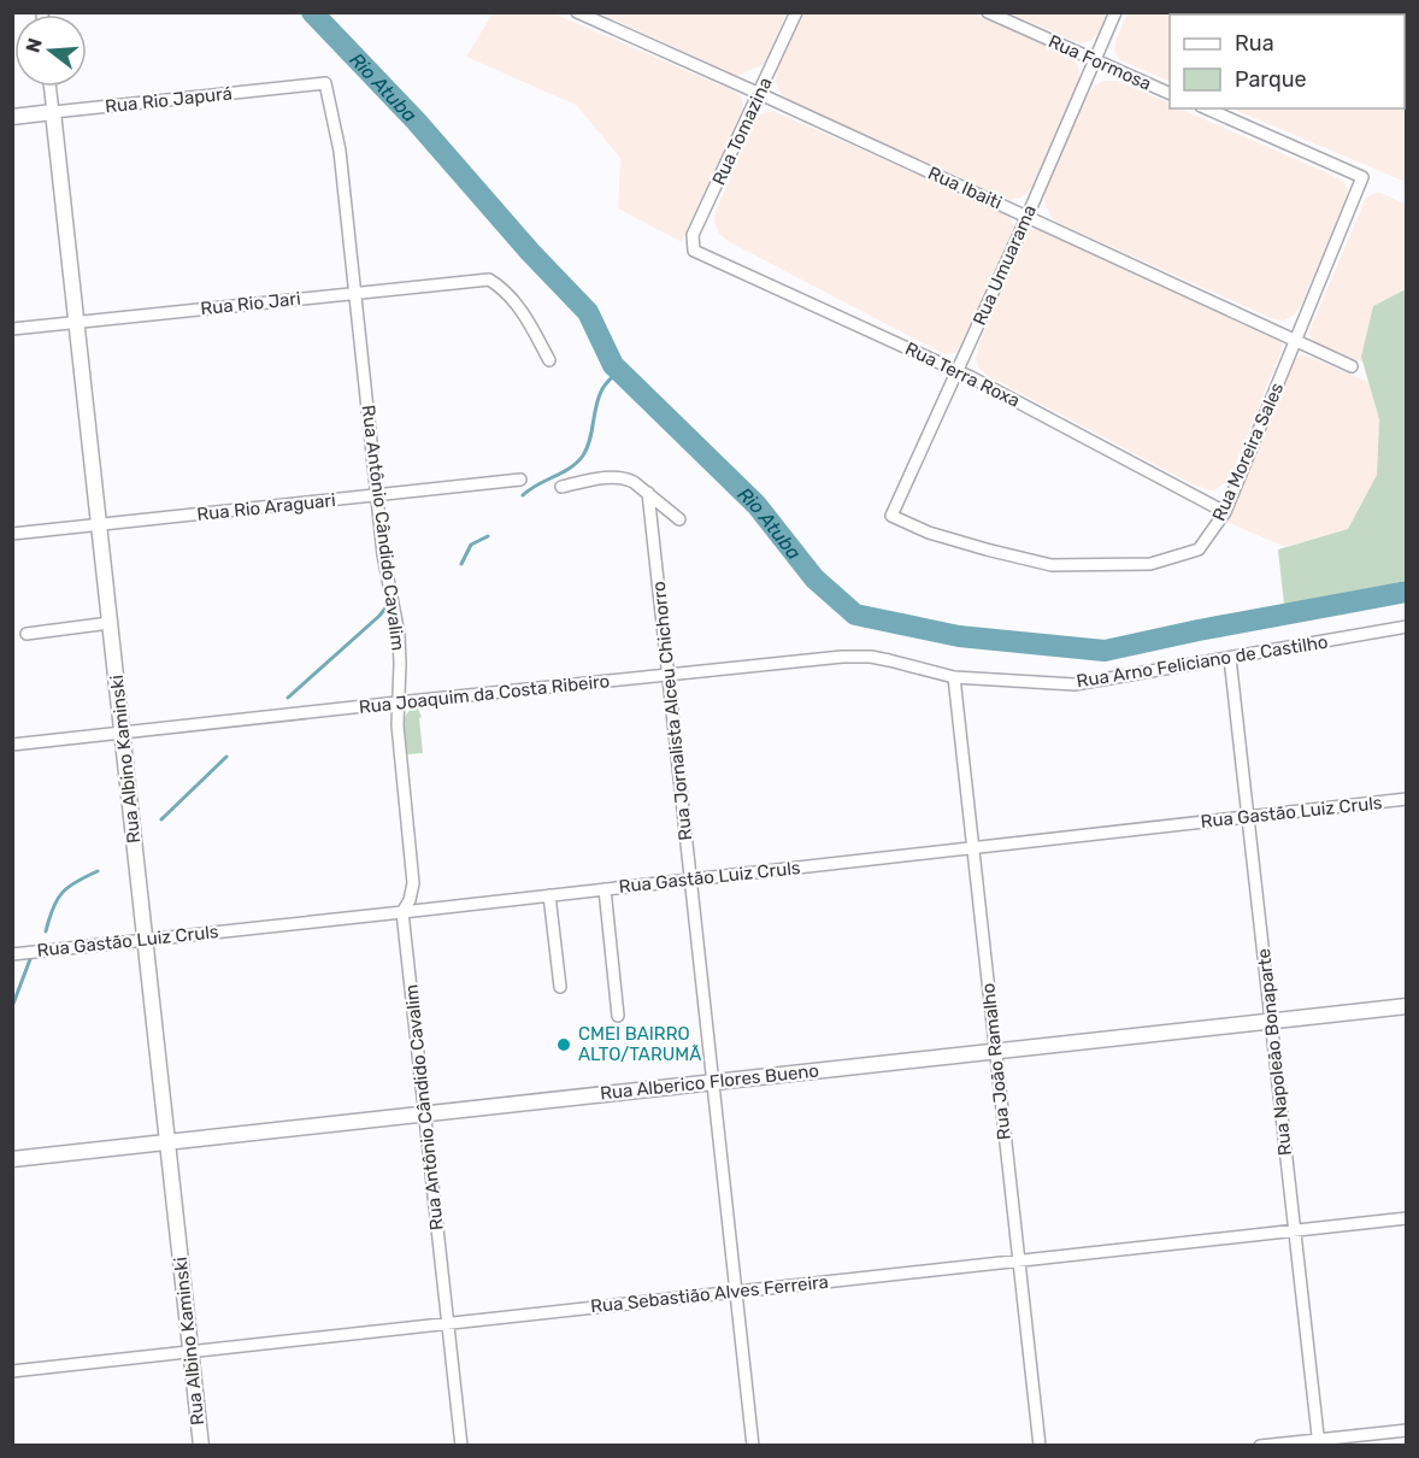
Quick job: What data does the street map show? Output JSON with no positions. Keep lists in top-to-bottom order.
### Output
{
  "streets": {
    "street": [
      "Rua Formosa",
      "Rua Rio Japurá",
      "Rua Tomazina",
      "Rua Ibaiti",
      "Rua Umuarama",
      "Rua Rio Jari",
      "Rua Terra Roxa",
      "Rua Moreira Sales",
      "Rua Rio Araguari",
      "Rua Antônio Cândido Cavalim",
      "Rua Arno Feliciano de Castilho",
      "Rua Joaquim da Costa Ribeiro",
      "Rua Jornalista Alceu Chichorro",
      "Rua Albino Kaminski",
      "Rua Gastão Luiz Cruls",
      "Rua Napoleão Bonaparte",
      "Rua João Ramalho",
      "Rua Alberico Flores Bueno",
      "Rua Sebastião Alves Ferreira"
    ]
  },
  "crossings": [
    ["Rua Formosa", "Rua Umuarama"],
    ["Rua Rio Japurá", "Rua Antônio Cândido Cavalim"],
    ["Rua Rio Japurá", "Rua Albino Kaminski"],
    ["Rua Tomazina", "Rua Ibaiti"],
    ["Rua Tomazina", "Rua Terra Roxa"],
    ["Rua Ibaiti", "Rua Umuarama"],
    ["Rua Ibaiti", "Rua Moreira Sales"],
    ["Rua Umuarama", "Rua Terra Roxa"],
    ["Rua Umuarama", "Rua Moreira Sales"],
    ["Rua Rio Jari", "Rua Antônio Cândido Cavalim"],
    ["Rua Rio Jari", "Rua Albino Kaminski"],
    ["Rua Terra Roxa", "Rua Moreira Sales"],
    ["Rua Rio Araguari", "Rua Antônio Cândido Cavalim"],
    ["Rua Rio Araguari", "Rua Albino Kaminski"],
    ["Rua Antônio Cândido Cavalim", "Rua Joaquim da Costa Ribeiro"],
    ["Rua Antônio Cândido Cavalim", "Rua Gastão Luiz Cruls"],
    ["Rua Antônio Cândido Cavalim", "Rua Alberico Flores Bueno"],
    ["Rua Antônio Cândido Cavalim", "Rua Sebastião Alves Ferreira"],
    ["Rua Arno Feliciano de Castilho", "Rua Joaquim da Costa Ribeiro"],
    ["Rua Arno Feliciano de Castilho", "Rua Napoleão Bonaparte"],
    ["Rua Arno Feliciano de Castilho", "Rua João Ramalho"],
    ["Rua Joaquim da Costa Ribeiro", "Rua Jornalista Alceu Chichorro"],
    ["Rua Joaquim da Costa Ribeiro", "Rua Albino Kaminski"],
    ["Rua Joaquim da Costa Ribeiro", "Rua João Ramalho"],
    ["Rua Jornalista Alceu Chichorro", "Rua Gastão Luiz Cruls"],
    ["Rua Jornalista Alceu Chichorro", "Rua Alberico Flores Bueno"],
    ["Rua Jornalista Alceu Chichorro", "Rua Sebastião Alves Ferreira"],
    ["Rua Albino Kaminski", "Rua Gastão Luiz Cruls"],
    ["Rua Albino Kaminski", "Rua Alberico Flores Bueno"],
    ["Rua Albino Kaminski", "Rua Sebastião Alves Ferreira"],
    ["Rua Gastão Luiz Cruls", "Rua Napoleão Bonaparte"],
    ["Rua Gastão Luiz Cruls", "Rua João Ramalho"],
    ["Rua Napoleão Bonaparte", "Rua Alberico Flores Bueno"],
    ["Rua Napoleão Bonaparte", "Rua Sebastião Alves Ferreira"],
    ["Rua João Ramalho", "Rua Alberico Flores Bueno"],
    ["Rua João Ramalho", "Rua Sebastião Alves Ferreira"]
  ],
  "water": ["Rio Atuba"],
  "places": ["CMEI BAIRRO ALTO/TARUMÃ"],
  "legend": ["Rua", "Parque"],
  "north": "left"
}
